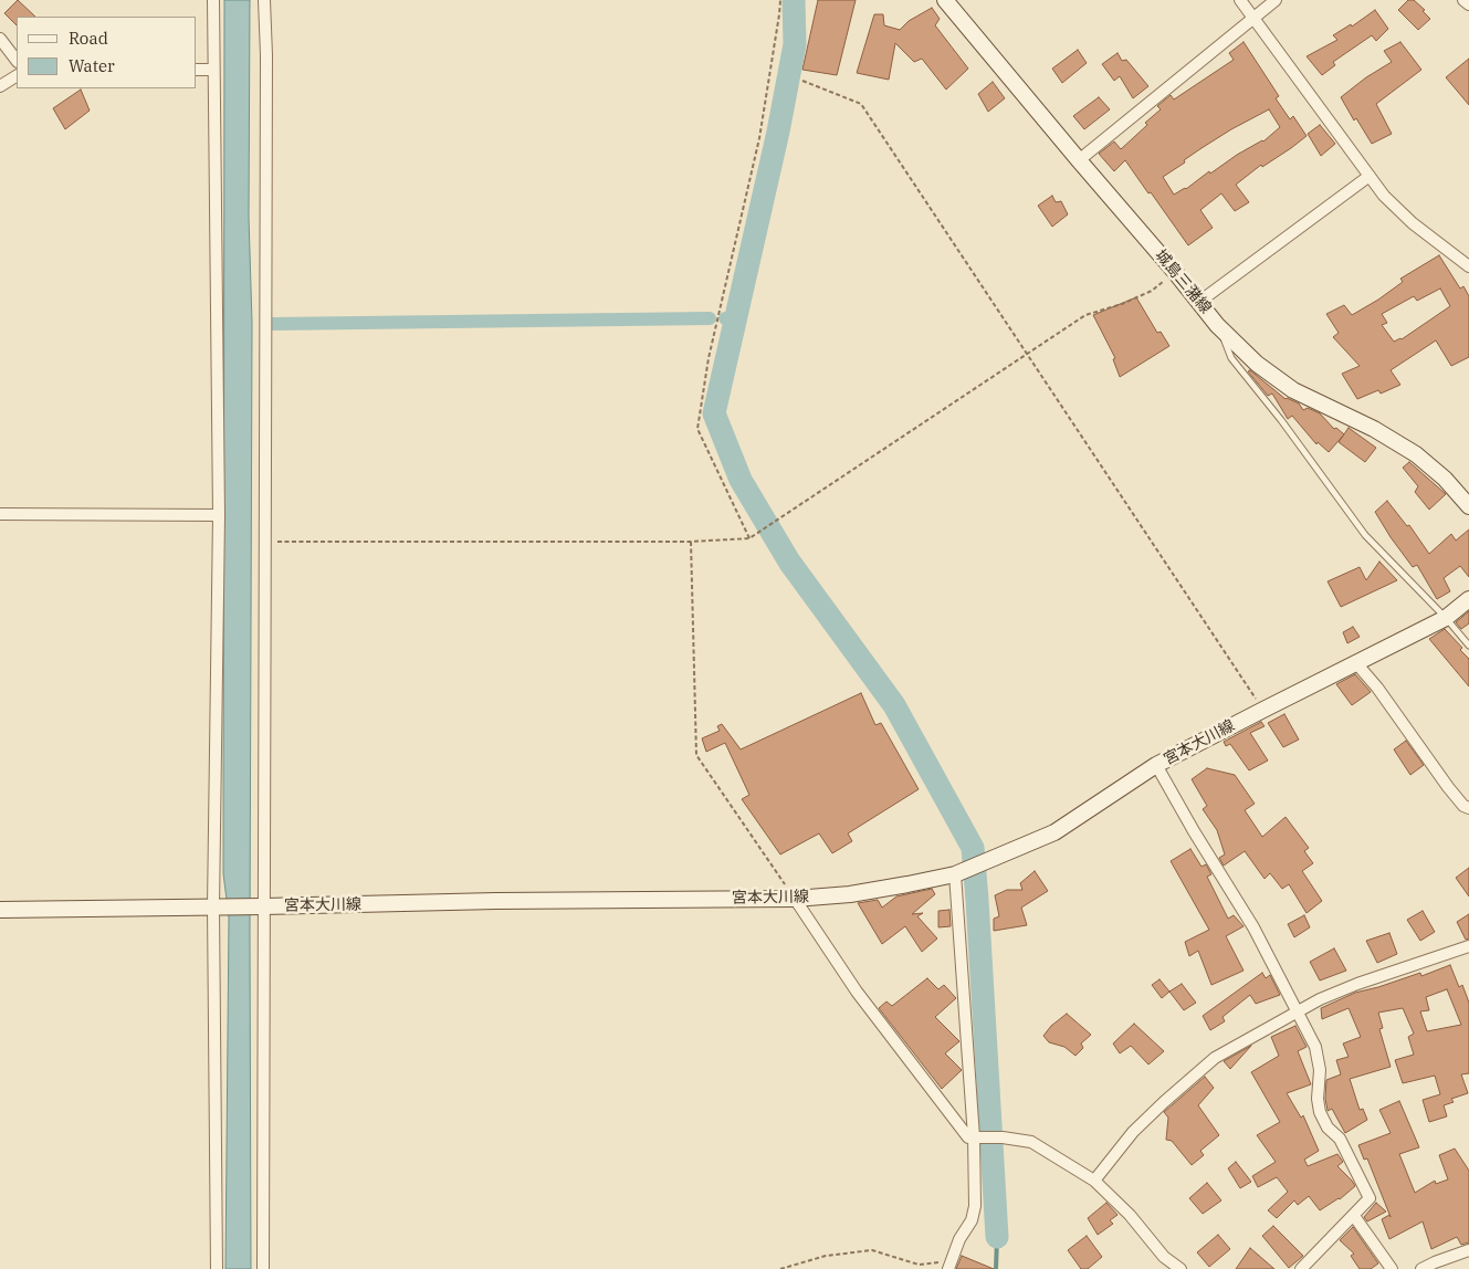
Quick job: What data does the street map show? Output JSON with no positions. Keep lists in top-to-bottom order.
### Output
{
  "streets": {
    "main road": ["城島三潴線", "宮本大川線"]
  },
  "legend": ["Road", "Water"]
}
